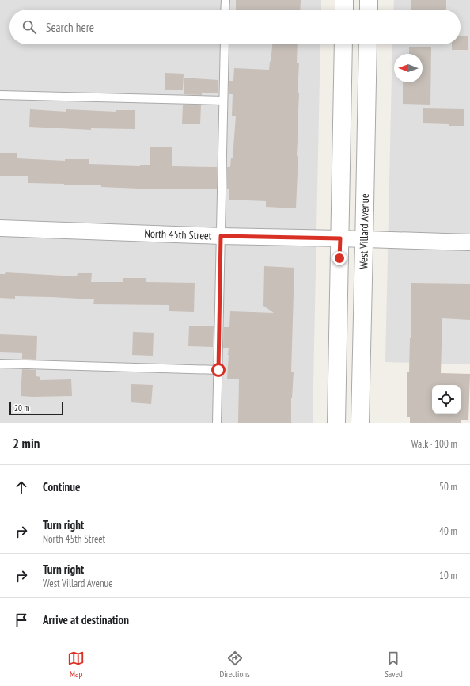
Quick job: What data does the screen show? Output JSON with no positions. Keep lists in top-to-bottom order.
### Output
{
  "streets": {
    "street": ["West Villard Avenue", "North 45th Street"]
  },
  "crossings": [
    ["West Villard Avenue", "North 45th Street"]
  ],
  "scale_bar": "20 m",
  "north": "left",
  "page": {
    "search": "Search here",
    "scale": "20 m",
    "heading": ["2 min", "Walk · 100 m"],
    "list": [
      ["Continue", "50 m"],
      ["Turn right", "North 45th Street", "40 m"],
      ["Turn right", "West Villard Avenue", "10 m"],
      "Arrive at destination"
    ],
    "nav": ["Map", "Directions", "Saved"]
  }
}
